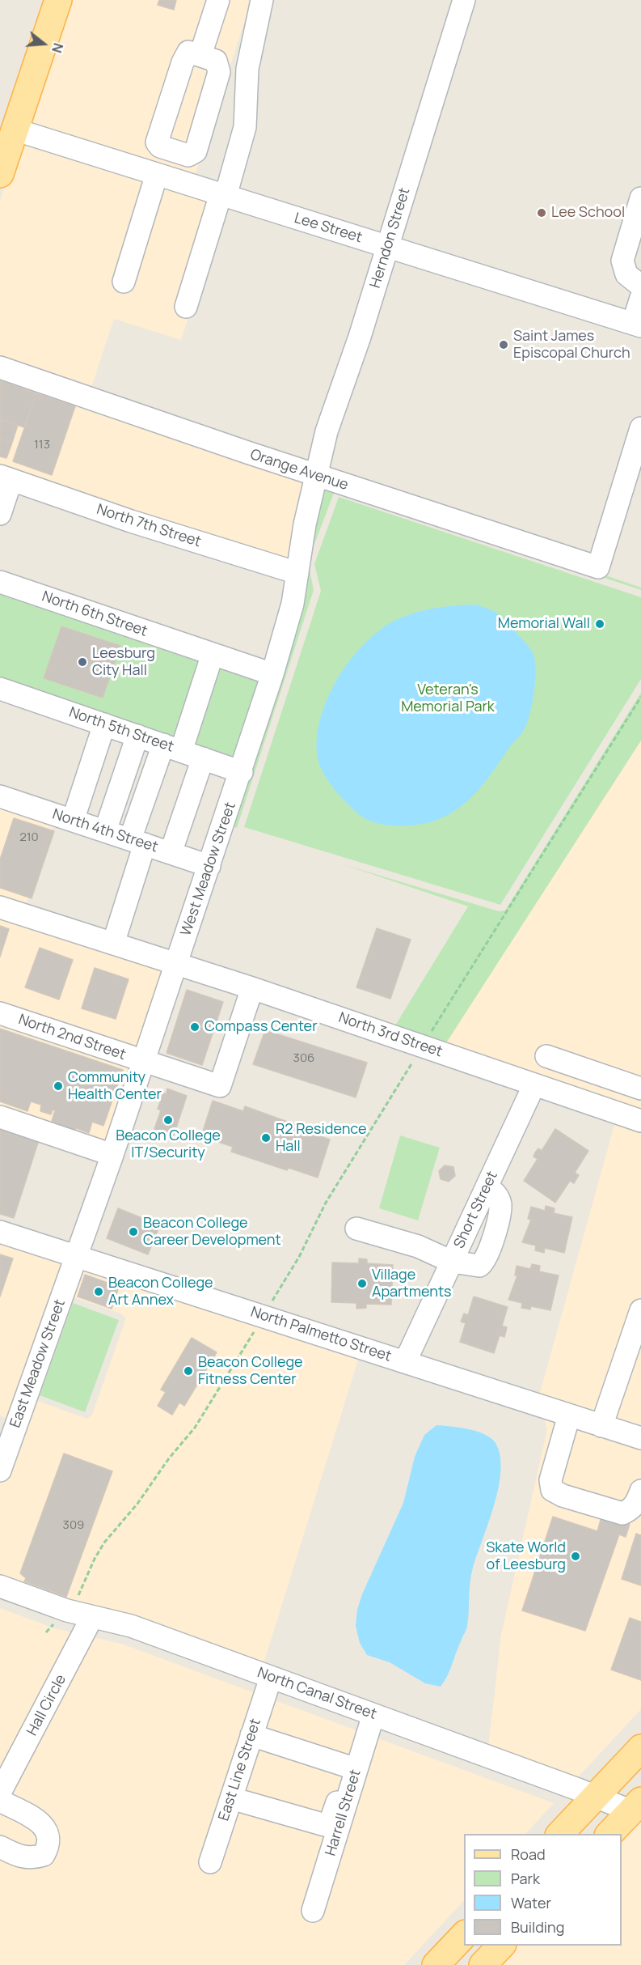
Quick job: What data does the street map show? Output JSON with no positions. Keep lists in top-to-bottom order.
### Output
{
  "streets": {
    "street": [
      "Lee Street",
      "Herndon Street",
      "Orange Avenue",
      "North 7th Street",
      "North 6th Street",
      "North 5th Street",
      "North 4th Street",
      "West Meadow Street",
      "North 3rd Street",
      "North 2nd Street",
      "Short Street",
      "North Palmetto Street",
      "East Meadow Street",
      "North Canal Street",
      "Hall Circle",
      "East Line Street",
      "Harrell Street"
    ]
  },
  "crossings": [
    ["Lee Street", "Herndon Street"],
    ["Herndon Street", "Orange Avenue"],
    ["Herndon Street", "West Meadow Street"],
    ["Orange Avenue", "West Meadow Street"],
    ["North 7th Street", "West Meadow Street"],
    ["North 6th Street", "West Meadow Street"],
    ["North 5th Street", "West Meadow Street"],
    ["North 4th Street", "West Meadow Street"],
    ["West Meadow Street", "North 3rd Street"],
    ["West Meadow Street", "North 2nd Street"],
    ["West Meadow Street", "North Palmetto Street"],
    ["West Meadow Street", "East Meadow Street"],
    ["North 3rd Street", "North 2nd Street"],
    ["North 3rd Street", "Short Street"],
    ["Short Street", "North Palmetto Street"],
    ["North Palmetto Street", "East Meadow Street"],
    ["North Canal Street", "Hall Circle"],
    ["North Canal Street", "East Line Street"],
    ["North Canal Street", "Harrell Street"]
  ],
  "parks": ["Veteran's Memorial Park"],
  "places": [
    "Lee School",
    "Saint James Episcopal Church",
    "Memorial Wall",
    "Leesburg City Hall",
    "Compass Center",
    "Community Health Center",
    "Beacon College IT/Security",
    "R2 Residence Hall",
    "Beacon College Career Development",
    "Village Apartments",
    "Beacon College Art Annex",
    "Beacon College Fitness Center",
    "Skate World of Leesburg"
  ],
  "house_numbers": [
    "113",
    "210",
    "306",
    "309"
  ],
  "legend": [
    "Road",
    "Park",
    "Water",
    "Building"
  ],
  "north": "right"
}
